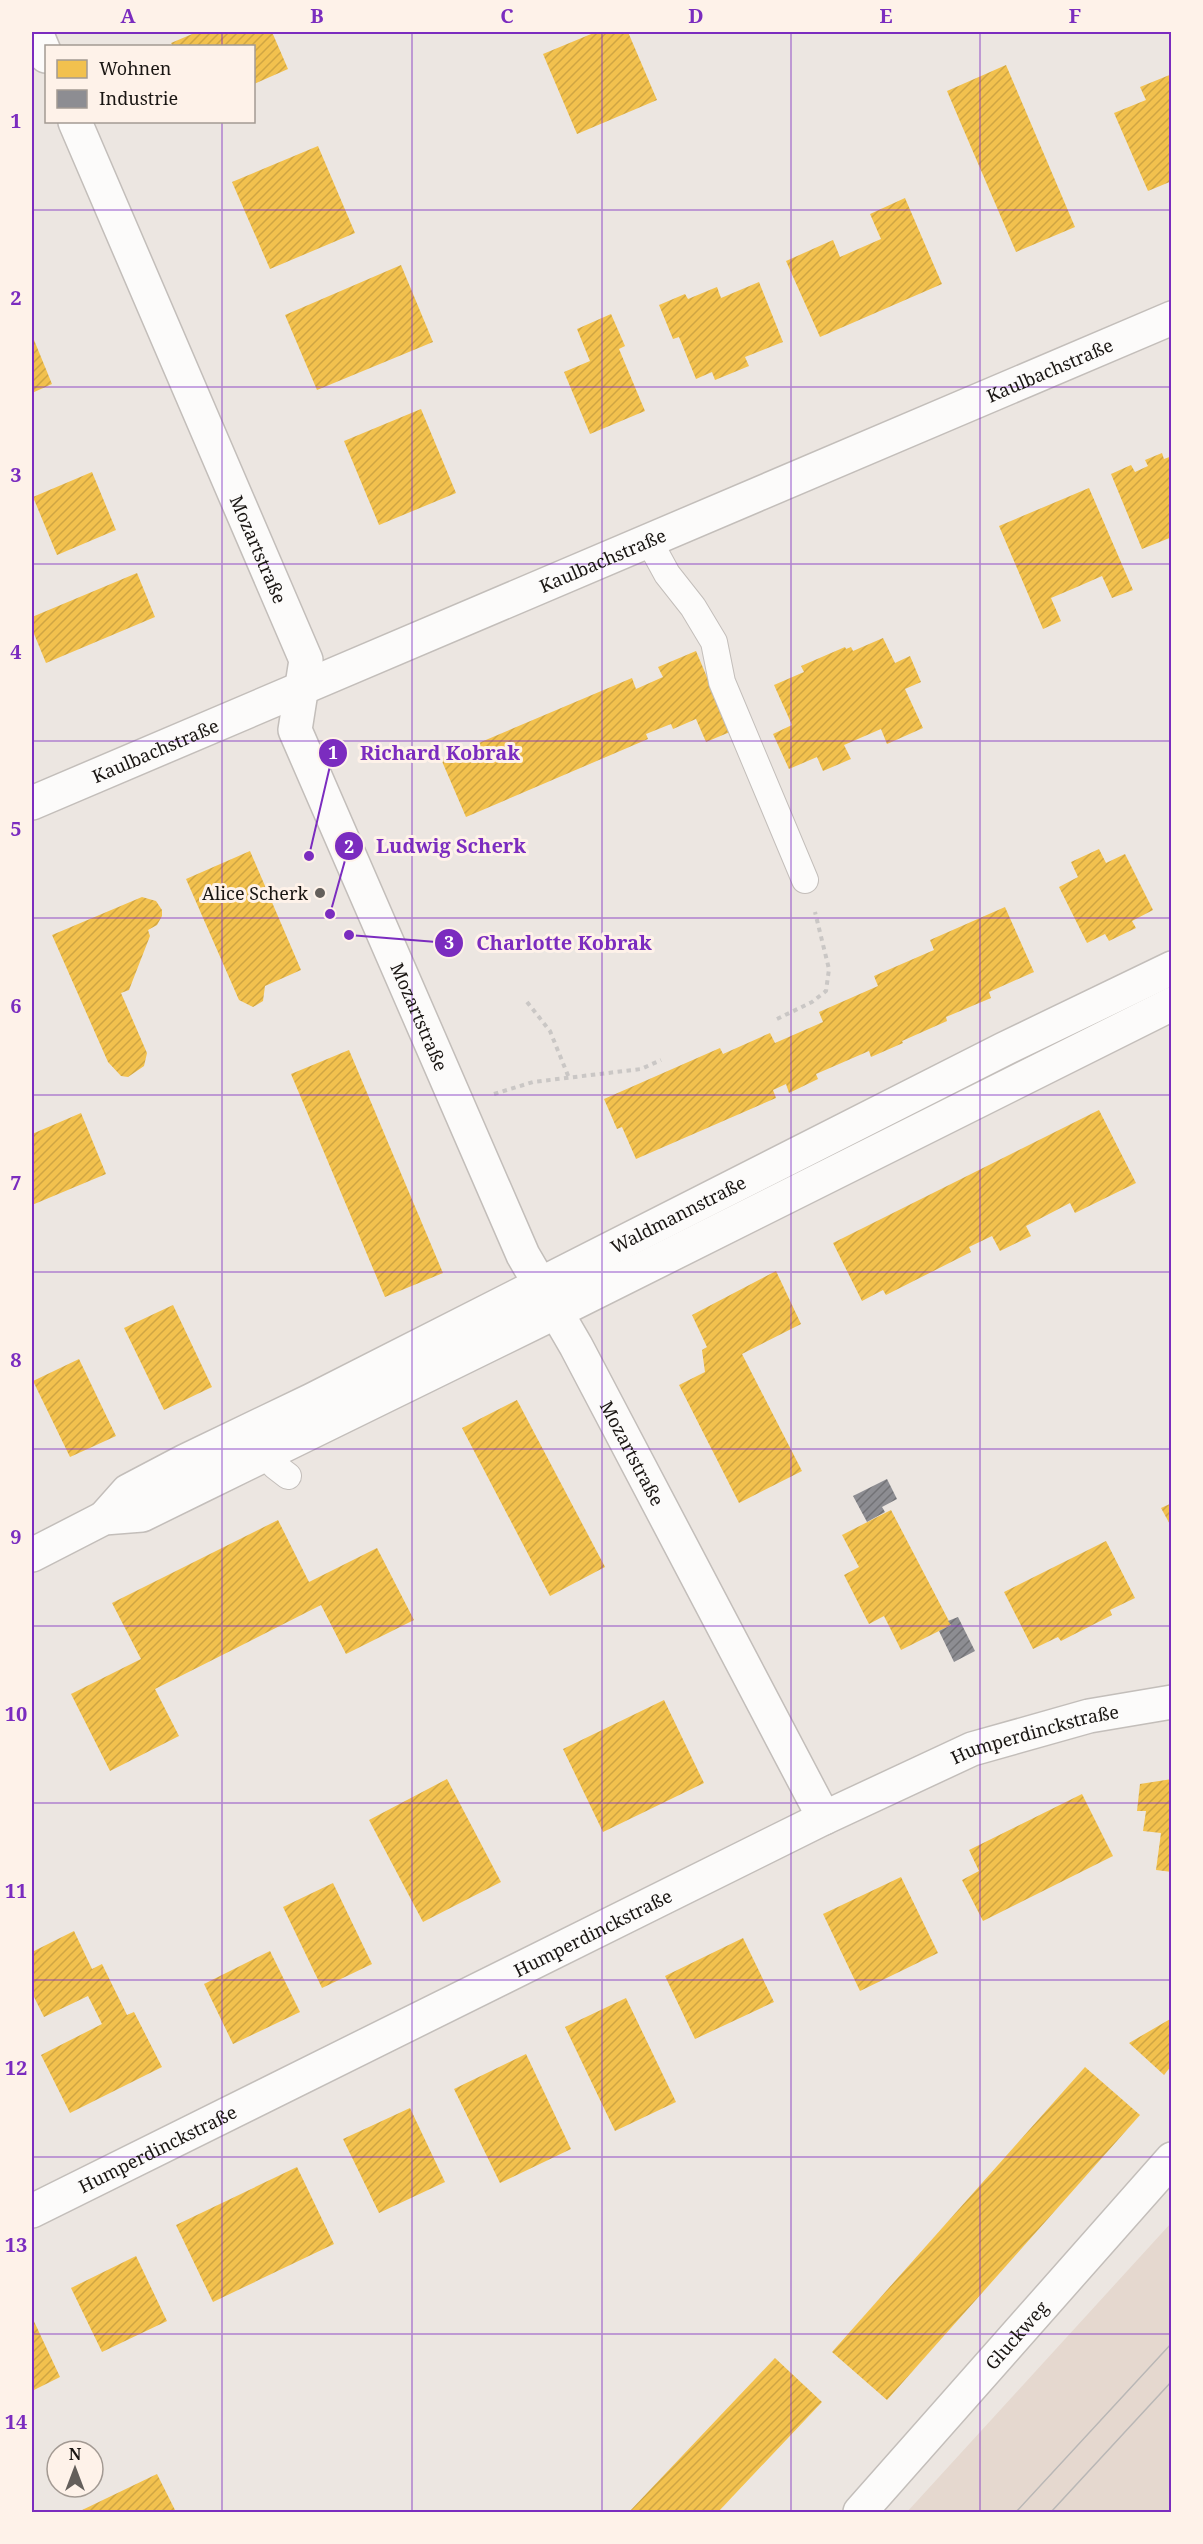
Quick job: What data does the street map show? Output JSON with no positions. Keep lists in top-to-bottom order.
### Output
{
  "streets": {
    "street": [
      "Kaulbachstraße",
      "Mozartstraße",
      "Waldmannstraße",
      "Humperdinckstraße",
      "Gluckweg"
    ]
  },
  "crossings": [
    ["Kaulbachstraße", "Mozartstraße"],
    ["Mozartstraße", "Waldmannstraße"],
    ["Mozartstraße", "Humperdinckstraße"]
  ],
  "places": [
    "Richard Kobrak",
    "Alice Scherk",
    "Ludwig Scherk",
    "Charlotte Kobrak"
  ],
  "legend": ["Wohnen", "Industrie"],
  "north": "top",
  "grid": {
    "columns": [
      "A",
      "B",
      "C",
      "D",
      "E",
      "F"
    ],
    "rows": [
      "1",
      "2",
      "3",
      "4",
      "5",
      "6",
      "7",
      "8",
      "9",
      "10",
      "11",
      "12",
      "13",
      "14"
    ]
  }
}
